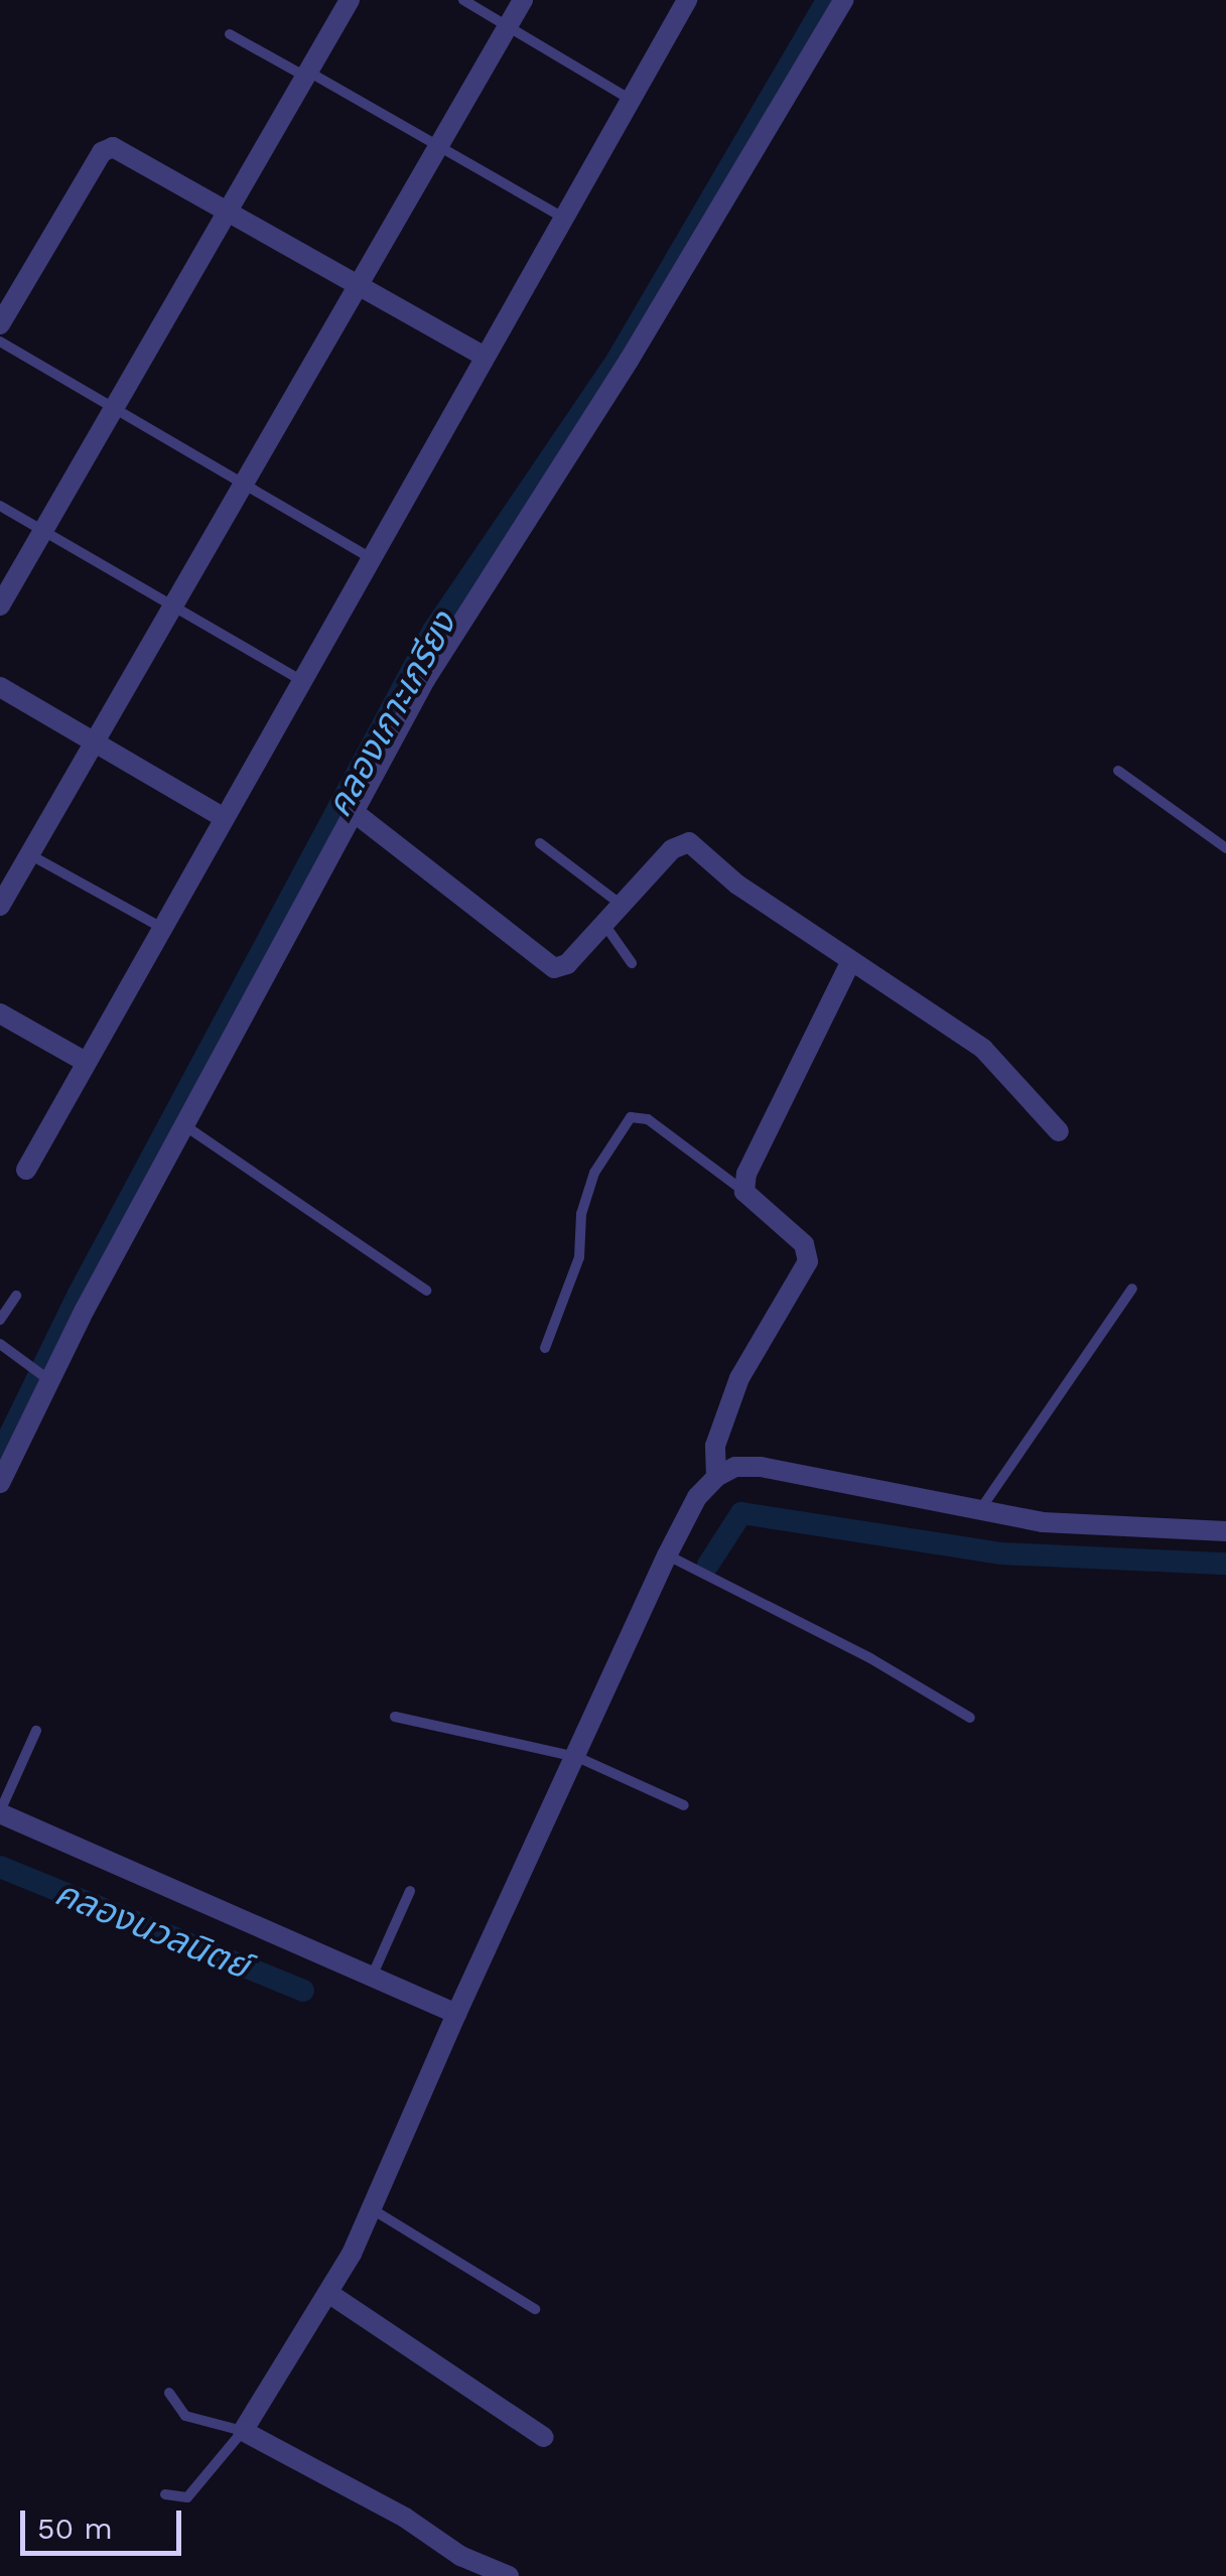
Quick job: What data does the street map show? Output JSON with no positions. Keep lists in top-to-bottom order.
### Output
{
  "water": ["คลองเกาะเกรียง", "คลองนวลนิตย์"],
  "scale_bar": "50 m"
}
